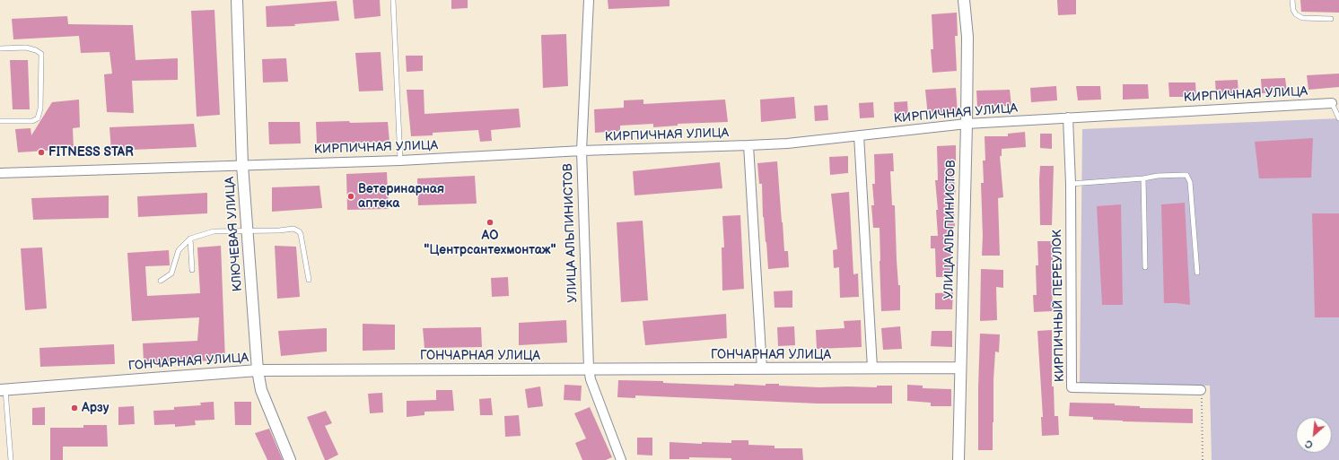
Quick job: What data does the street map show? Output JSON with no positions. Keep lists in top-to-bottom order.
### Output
{
  "streets": {
    "street": [
      "КИРПИЧНАЯ УЛИЦА",
      "УЛИЦА АЛЬПИНИСТОВ",
      "КЛЮЧЕВАЯ УЛИЦА",
      "КИРПИЧНЫЙ ПЕРЕУЛОК",
      "ГОНЧАРНАЯ УЛИЦА"
    ]
  },
  "crossings": [
    ["КИРПИЧНАЯ УЛИЦА", "УЛИЦА АЛЬПИНИСТОВ"],
    ["КИРПИЧНАЯ УЛИЦА", "КЛЮЧЕВАЯ УЛИЦА"],
    ["КИРПИЧНАЯ УЛИЦА", "КИРПИЧНЫЙ ПЕРЕУЛОК"],
    ["УЛИЦА АЛЬПИНИСТОВ", "ГОНЧАРНАЯ УЛИЦА"],
    ["КЛЮЧЕВАЯ УЛИЦА", "ГОНЧАРНАЯ УЛИЦА"]
  ],
  "places": [
    "FITNESS STAR",
    "Ветеринарная аптека",
    "АО \"Центрсантехмонтаж\"",
    "Арзу"
  ],
  "north": "bottom left"
}
